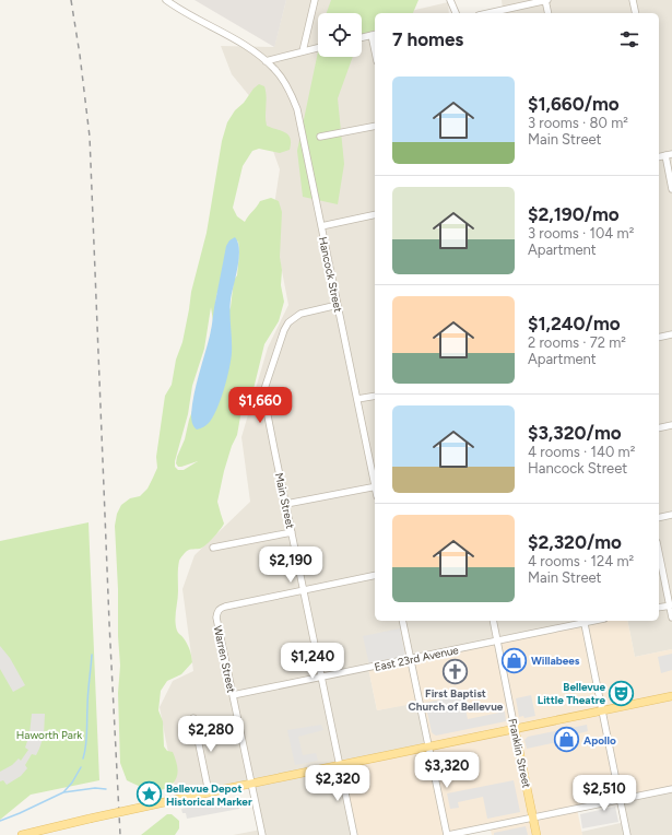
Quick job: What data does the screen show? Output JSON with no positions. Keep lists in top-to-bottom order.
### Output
{
  "streets": {
    "main road": ["Franklin Street"],
    "street": [
      "Hancock Street",
      "Main Street",
      "East 23rd Avenue",
      "Warren Street"
    ]
  },
  "crossings": [
    ["Hancock Street", "Main Street"],
    ["Main Street", "East 23rd Avenue"],
    ["Main Street", "Warren Street"],
    ["East 23rd Avenue", "Warren Street"],
    ["East 23rd Avenue", "Franklin Street"]
  ],
  "parks": ["Haworth Park"],
  "places": {
    "shop": ["Willabees", "Apollo"],
    "church": ["First Baptist Church of Bellevue"],
    "theatre": ["Bellevue Little Theatre"],
    "place": ["Bellevue Depot Historical Marker"]
  },
  "page": {
    "heading": "7 homes",
    "list": [
      {
        "name": "$1,660/mo",
        "note": "3 rooms · 80 m² · Main Street"
      },
      {
        "name": "$2,190/mo",
        "note": "3 rooms · 104 m² · Apartment"
      },
      {
        "name": "$1,240/mo",
        "note": "2 rooms · 72 m² · Apartment"
      },
      {
        "name": "$3,320/mo",
        "note": "4 rooms · 140 m² · Hancock Street"
      },
      {
        "name": "$2,320/mo",
        "note": "4 rooms · 124 m² · Main Street"
      }
    ],
    "price": [
      "$1,660",
      "$2,190",
      "$1,240",
      "$2,280",
      "$3,320",
      "$2,320",
      "$2,510"
    ]
  }
}
